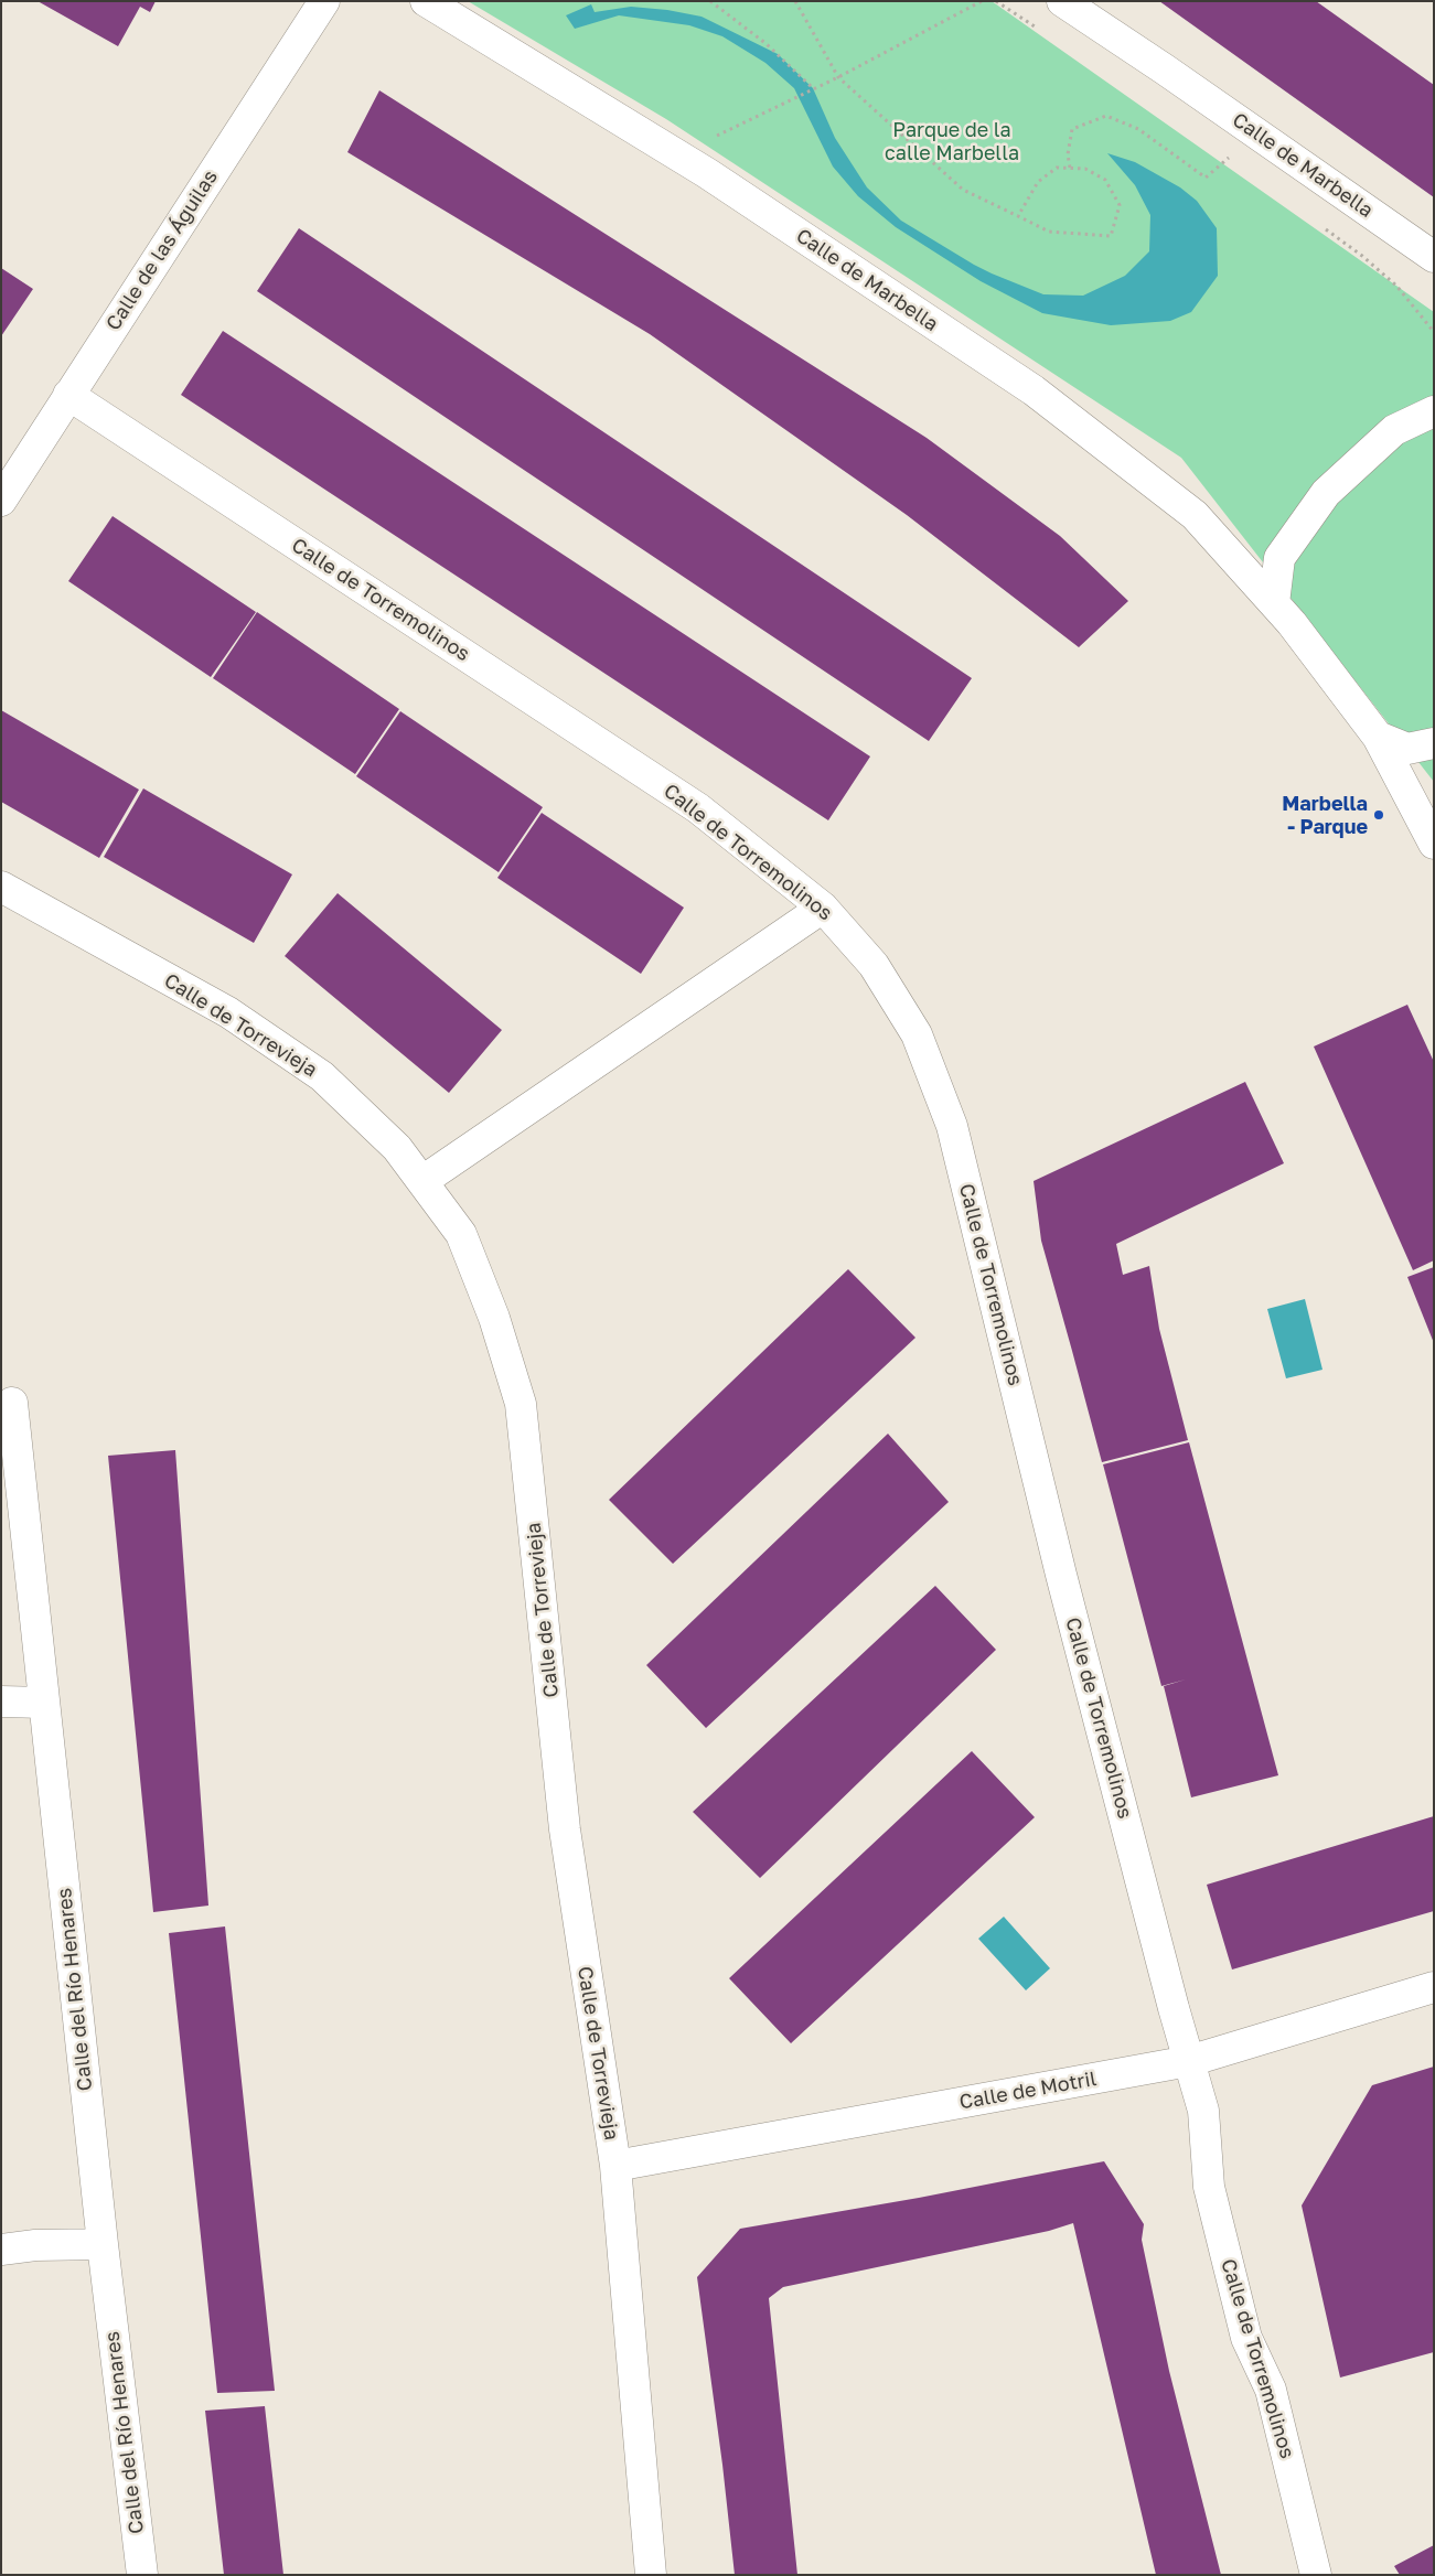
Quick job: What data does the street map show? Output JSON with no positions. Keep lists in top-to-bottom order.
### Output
{
  "streets": {
    "street": [
      "Calle de Marbella",
      "Calle de las Águilas",
      "Calle de Torremolinos",
      "Calle de Torrevieja",
      "Calle del Río Henares",
      "Calle de Motril"
    ]
  },
  "crossings": [
    ["Calle de las Águilas", "Calle de Torremolinos"],
    ["Calle de Torremolinos", "Calle de Motril"],
    ["Calle de Torrevieja", "Calle de Motril"]
  ],
  "parks": ["Parque de la calle Marbella"],
  "places": ["Marbella - Parque"]
}
